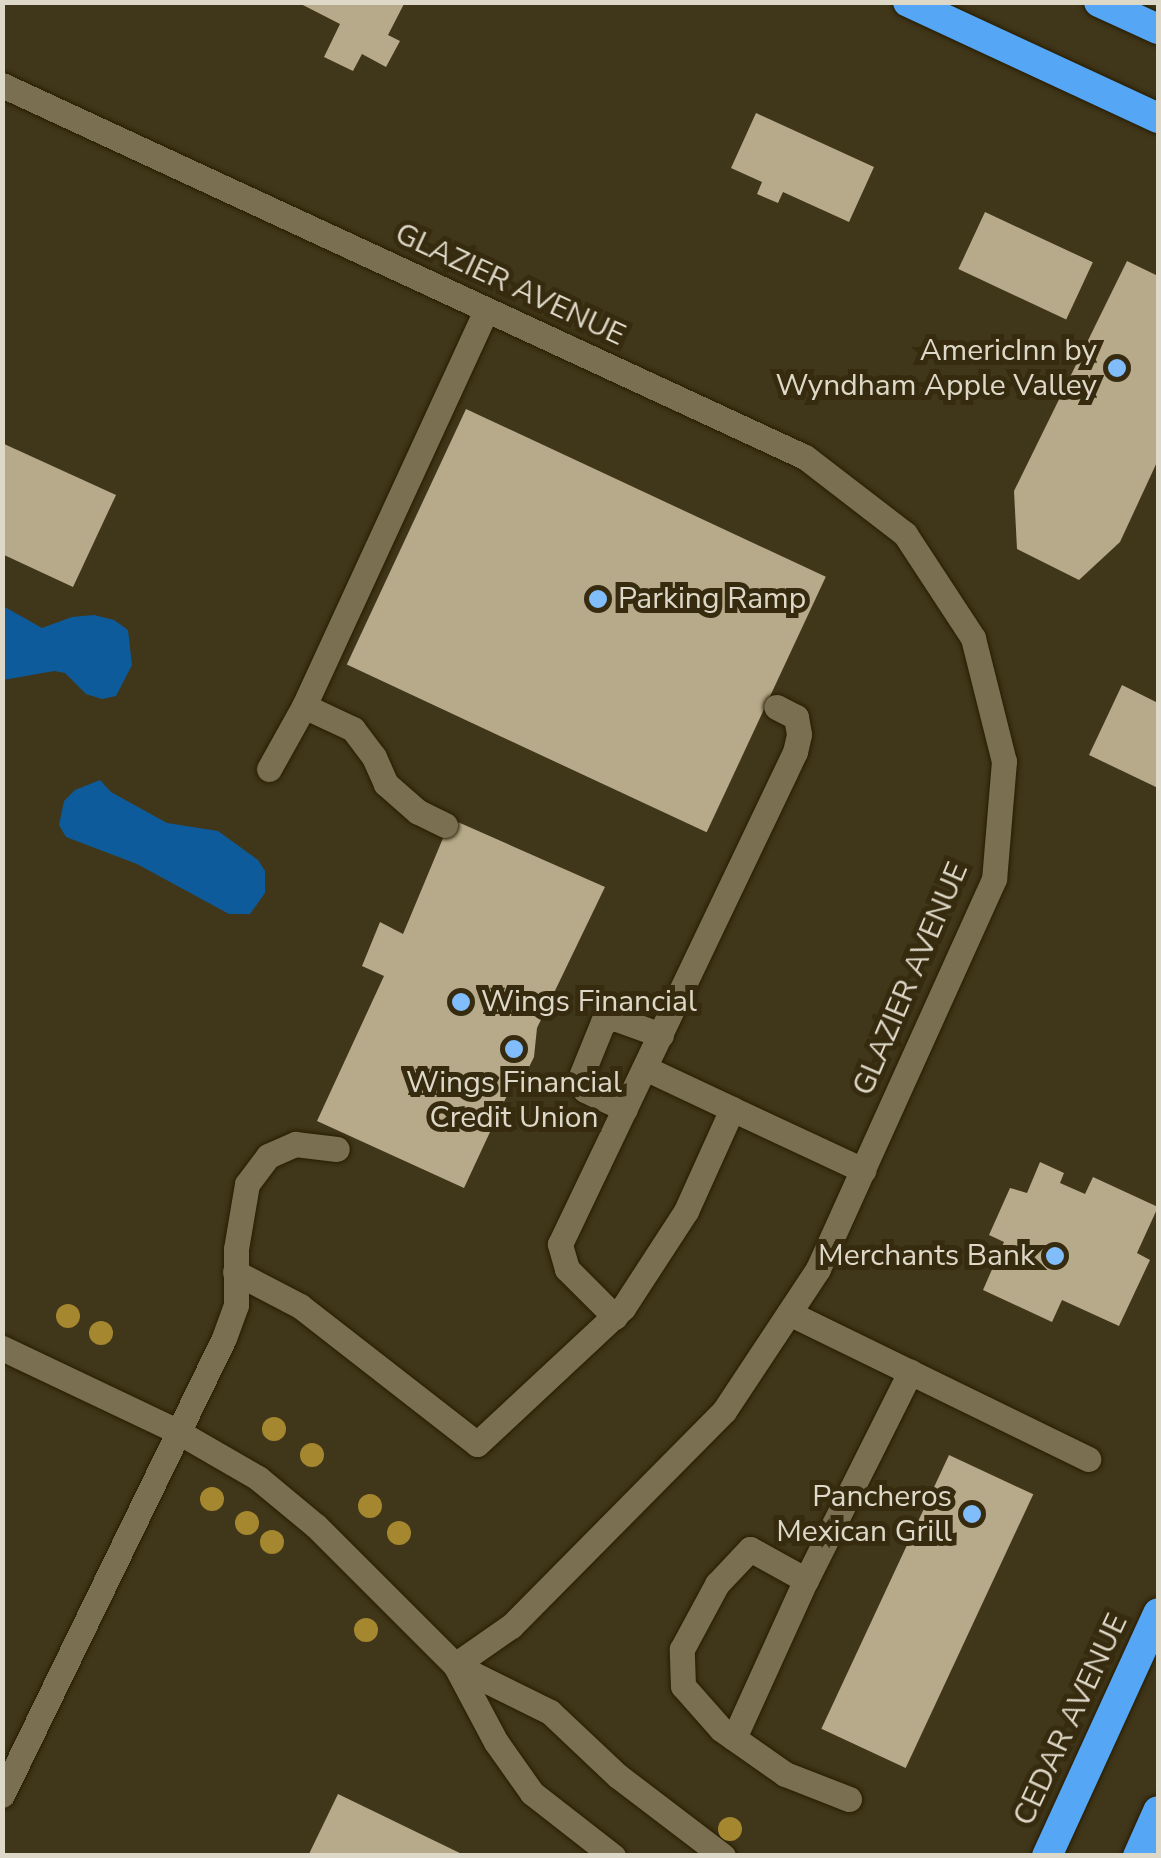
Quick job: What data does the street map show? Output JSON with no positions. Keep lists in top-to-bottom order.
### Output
{
  "streets": {
    "highway": ["CEDAR AVENUE"],
    "street": ["GLAZIER AVENUE"]
  },
  "places": [
    "AmericInn by Wyndham Apple Valley",
    "Parking Ramp",
    "Wings Financial",
    "Wings Financial Credit Union",
    "Merchants Bank",
    "Pancheros Mexican Grill"
  ]
}
